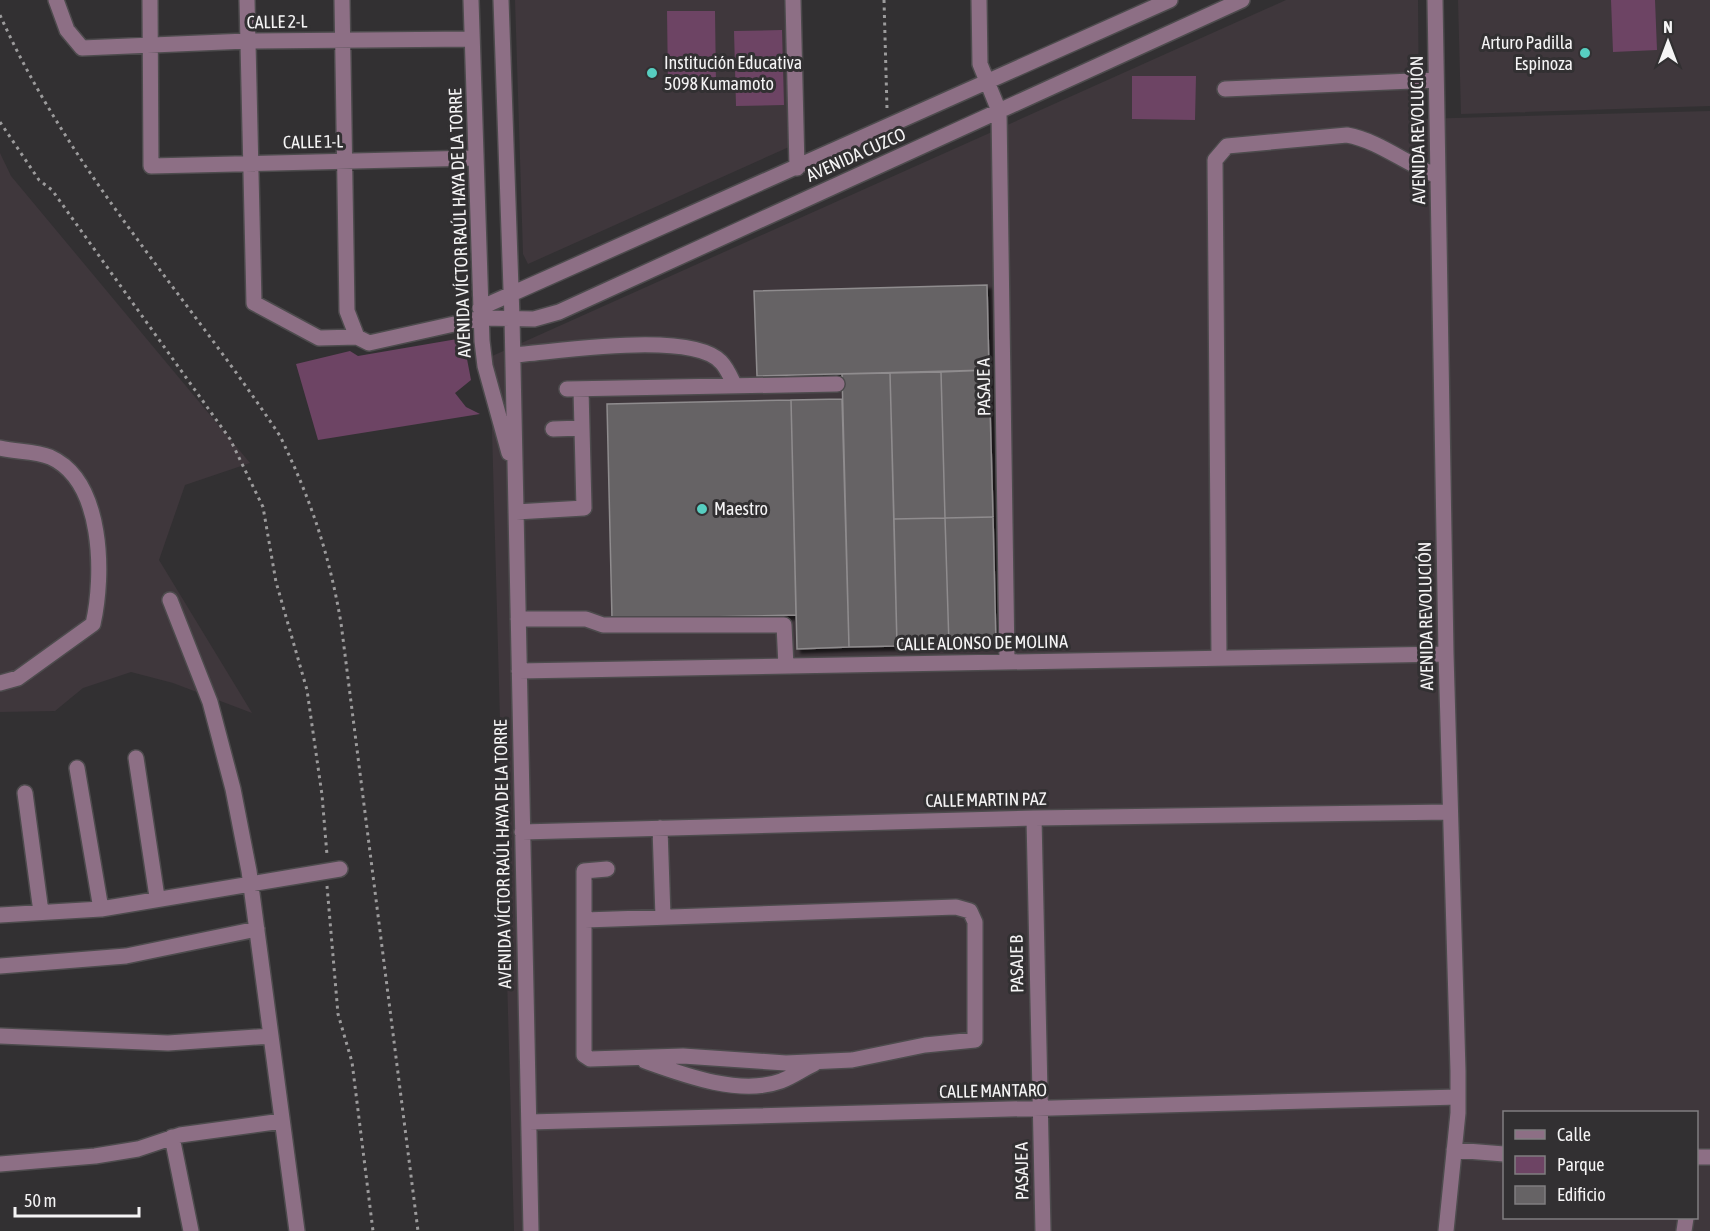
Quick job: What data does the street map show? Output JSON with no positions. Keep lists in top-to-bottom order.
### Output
{
  "streets": {
    "street": [
      "CALLE 2-L",
      "AVENIDA REVOLUCIÓN",
      "CALLE 1-L",
      "AVENIDA CUZCO",
      "AVENIDA VÍCTOR RAÚL HAYA DE LA TORRE",
      "PASAJE A",
      "CALLE ALONSO DE MOLINA",
      "CALLE MARTIN PAZ",
      "PASAJE B",
      "CALLE MANTARO"
    ]
  },
  "crossings": [
    ["CALLE 2-L", "CALLE 1-L"],
    ["CALLE 2-L", "AVENIDA VÍCTOR RAÚL HAYA DE LA TORRE"],
    ["AVENIDA REVOLUCIÓN", "CALLE ALONSO DE MOLINA"],
    ["AVENIDA REVOLUCIÓN", "CALLE MARTIN PAZ"],
    ["AVENIDA REVOLUCIÓN", "CALLE MANTARO"],
    ["CALLE 1-L", "AVENIDA VÍCTOR RAÚL HAYA DE LA TORRE"],
    ["AVENIDA CUZCO", "AVENIDA VÍCTOR RAÚL HAYA DE LA TORRE"],
    ["AVENIDA CUZCO", "PASAJE A"],
    ["AVENIDA VÍCTOR RAÚL HAYA DE LA TORRE", "CALLE ALONSO DE MOLINA"],
    ["AVENIDA VÍCTOR RAÚL HAYA DE LA TORRE", "CALLE MARTIN PAZ"],
    ["AVENIDA VÍCTOR RAÚL HAYA DE LA TORRE", "CALLE MANTARO"],
    ["PASAJE A", "CALLE ALONSO DE MOLINA"],
    ["PASAJE A", "PASAJE B"],
    ["PASAJE A", "CALLE MANTARO"],
    ["CALLE MARTIN PAZ", "PASAJE B"],
    ["PASAJE B", "CALLE MANTARO"]
  ],
  "places": ["Arturo Padilla Espinoza", "Institución Educativa 5098 Kumamoto", "Maestro"],
  "legend": ["Calle", "Parque", "Edificio"],
  "scale_bar": "50 m",
  "north": "top"
}
